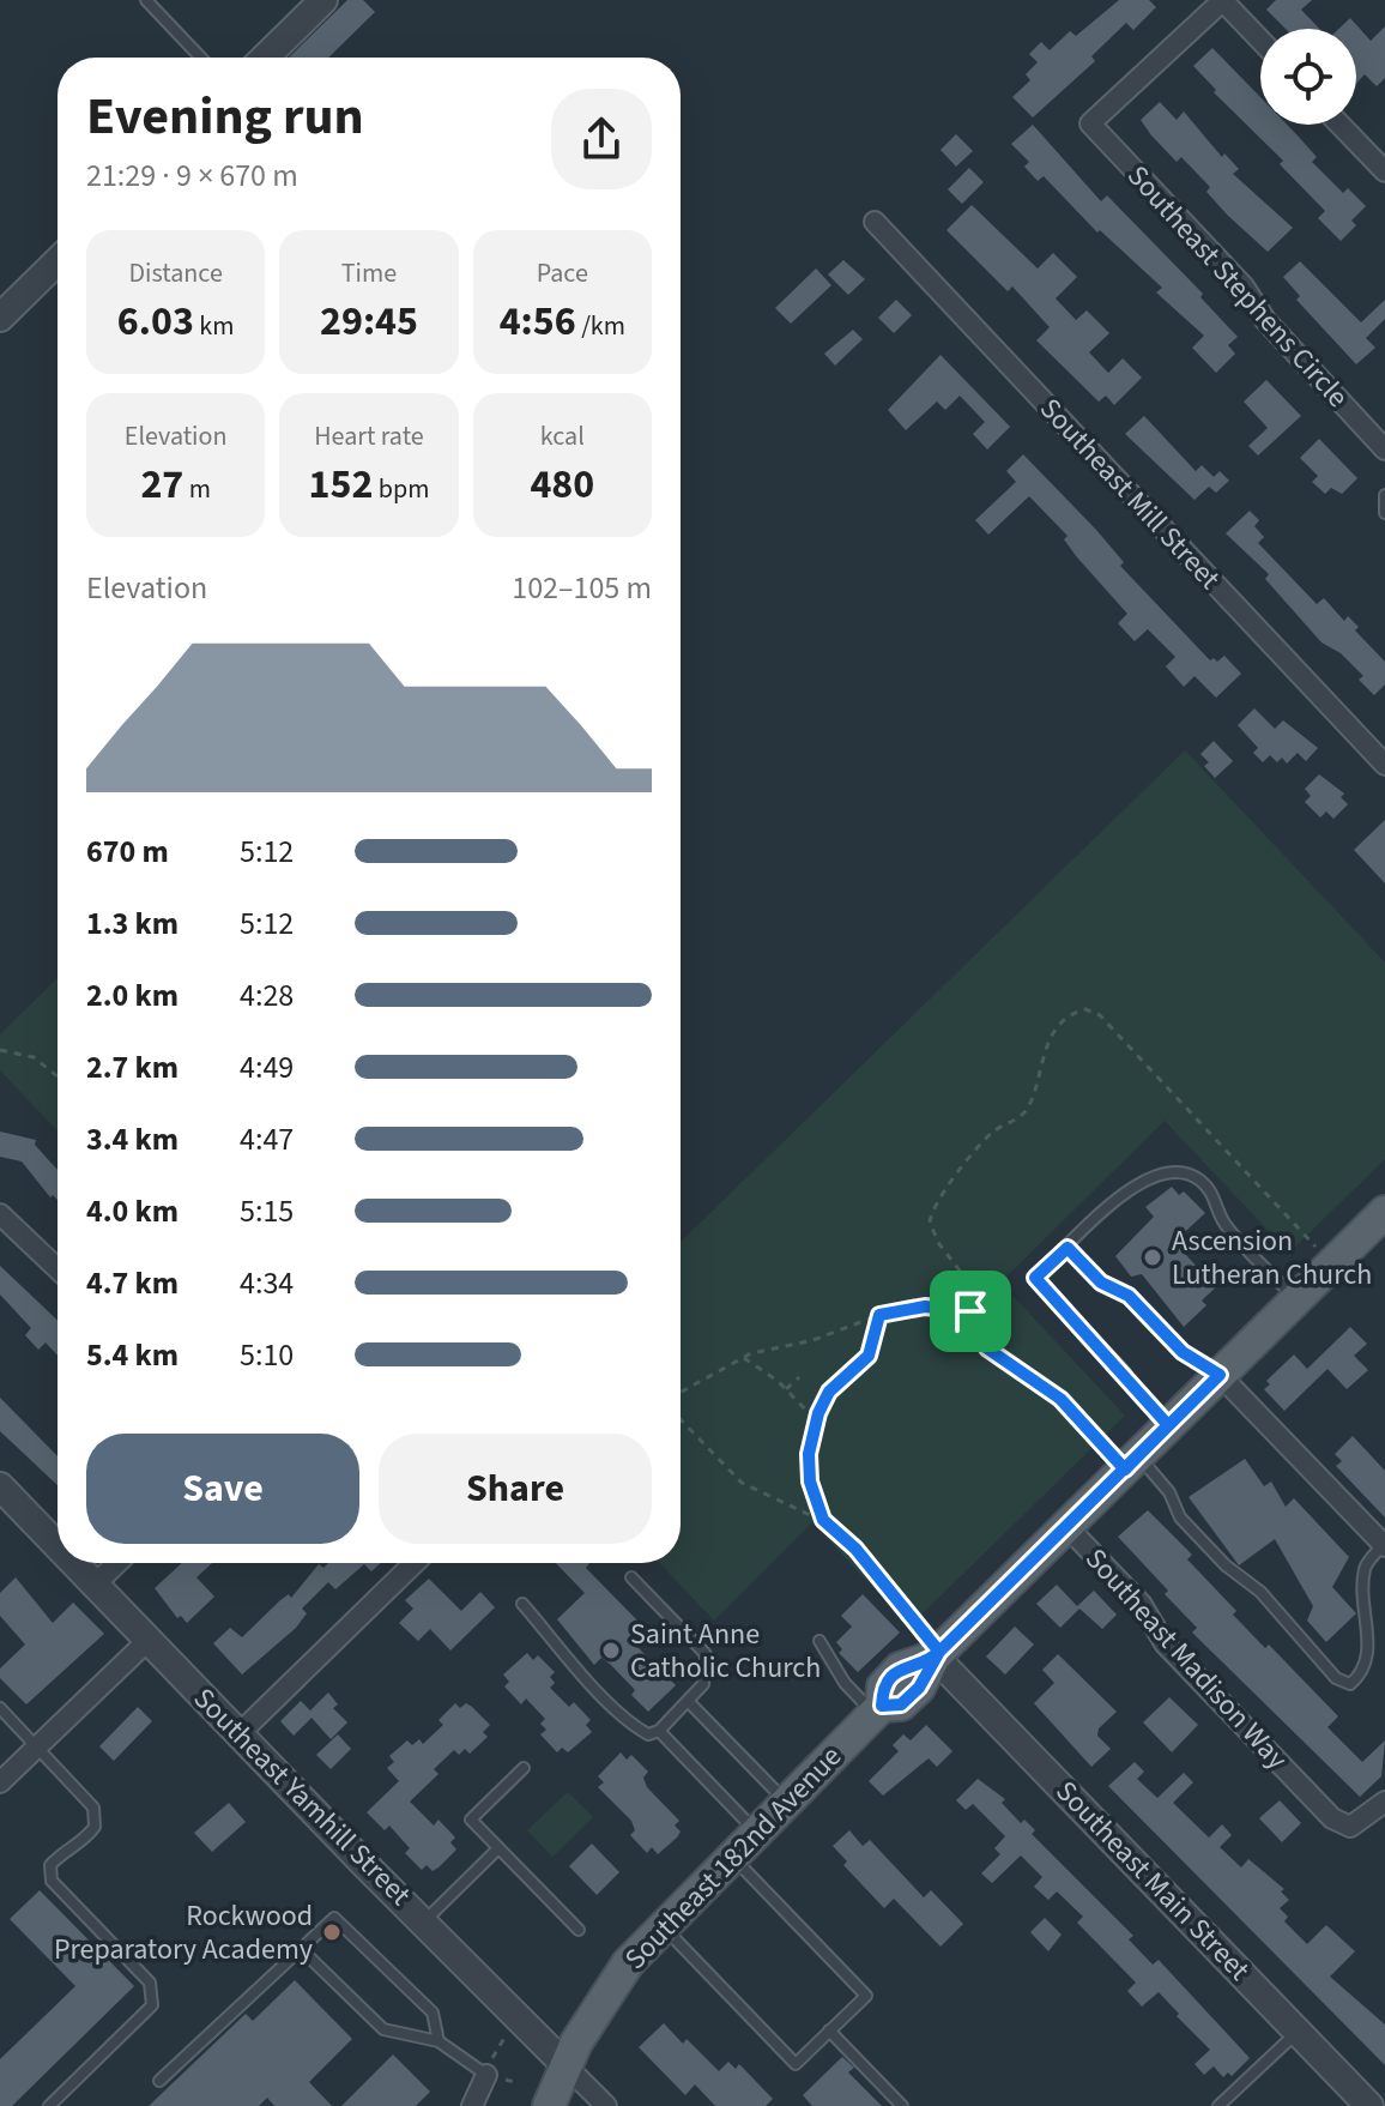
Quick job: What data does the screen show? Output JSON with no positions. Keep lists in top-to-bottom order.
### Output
{
  "streets": {
    "main road": ["Southeast 182nd Avenue"],
    "street": [
      "Southeast Stephens Circle",
      "Southeast Mill Street",
      "Southeast Madison Way",
      "Southeast Yamhill Street",
      "Southeast Main Street"
    ]
  },
  "crossings": [
    ["Southeast Madison Way", "Southeast 182nd Avenue"],
    ["Southeast Yamhill Street", "Southeast 182nd Avenue"],
    ["Southeast 182nd Avenue", "Southeast Main Street"]
  ],
  "places": ["Ascension Lutheran Church", "Saint Anne Catholic Church", "Rockwood Preparatory Academy"],
  "page": {
    "heading": ["Evening run", "21:29 · 9 × 670 m"],
    "stats": [
      ["Distance", "6.03 km"],
      ["Time", "29:45"],
      ["Pace", "4:56 /km"],
      ["Elevation", "27 m"],
      ["Heart rate", "152 bpm"],
      ["kcal", "480"]
    ],
    "chart": ["Elevation", "102–105 m"],
    "list": [
      {
        "name": "670 m",
        "note": "5:12"
      },
      {
        "name": "1.3 km",
        "note": "5:12"
      },
      {
        "name": "2.0 km",
        "note": "4:28"
      },
      {
        "name": "2.7 km",
        "note": "4:49"
      },
      {
        "name": "3.4 km",
        "note": "4:47"
      },
      {
        "name": "4.0 km",
        "note": "5:15"
      },
      {
        "name": "4.7 km",
        "note": "4:34"
      },
      {
        "name": "5.4 km",
        "note": "5:10"
      }
    ],
    "buttons": ["Save", "Share"]
  }
}
